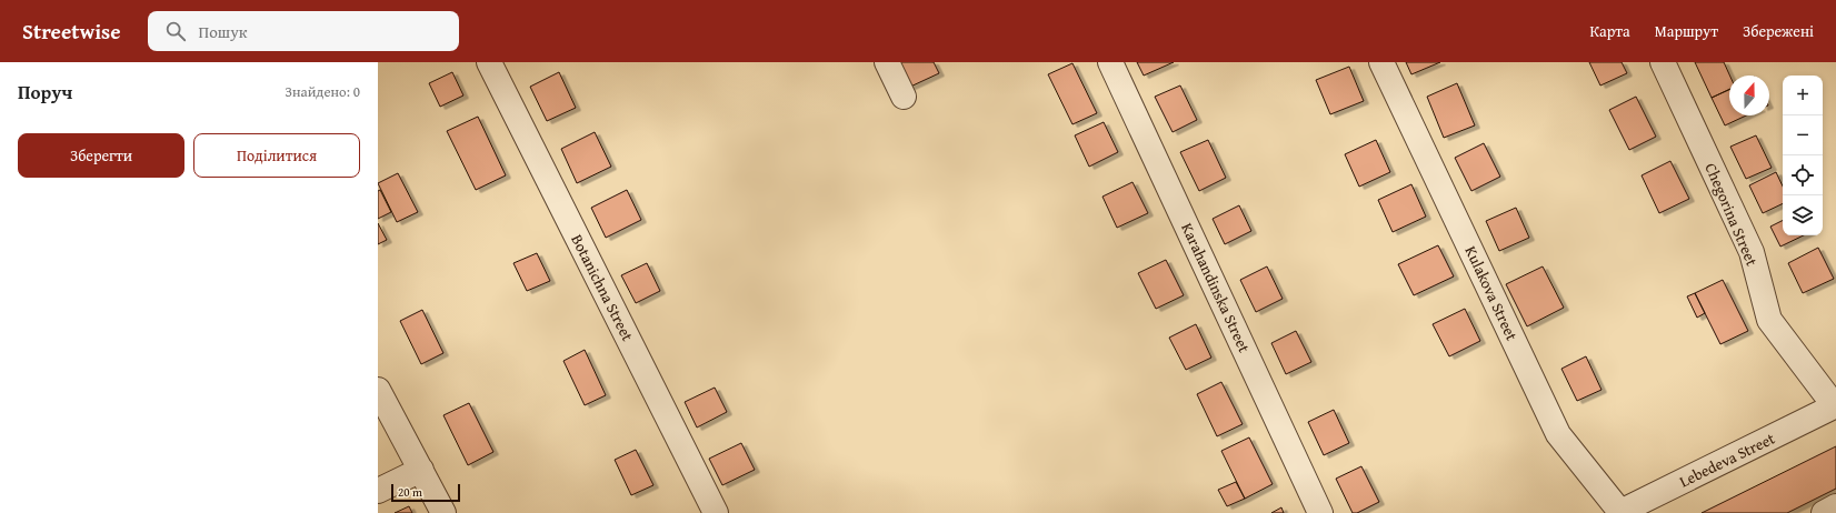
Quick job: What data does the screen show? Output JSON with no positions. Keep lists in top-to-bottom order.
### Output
{
  "streets": {
    "street": [
      "Chegorina Street",
      "Botanichna Street",
      "Karahandinska Street",
      "Kulakova Street",
      "Lebedeva Street"
    ]
  },
  "crossings": [
    ["Chegorina Street", "Lebedeva Street"],
    ["Kulakova Street", "Lebedeva Street"]
  ],
  "scale_bar": "20 m",
  "north": "top",
  "page": {
    "header": "Streetwise",
    "search": "Пошук",
    "nav": ["Карта", "Маршрут", "Збережені"],
    "heading": ["Поруч", "Знайдено: 0"],
    "map_buttons": ["+", "−"],
    "buttons": ["Зберегти", "Поділитися"],
    "scale": "20 m"
  }
}
